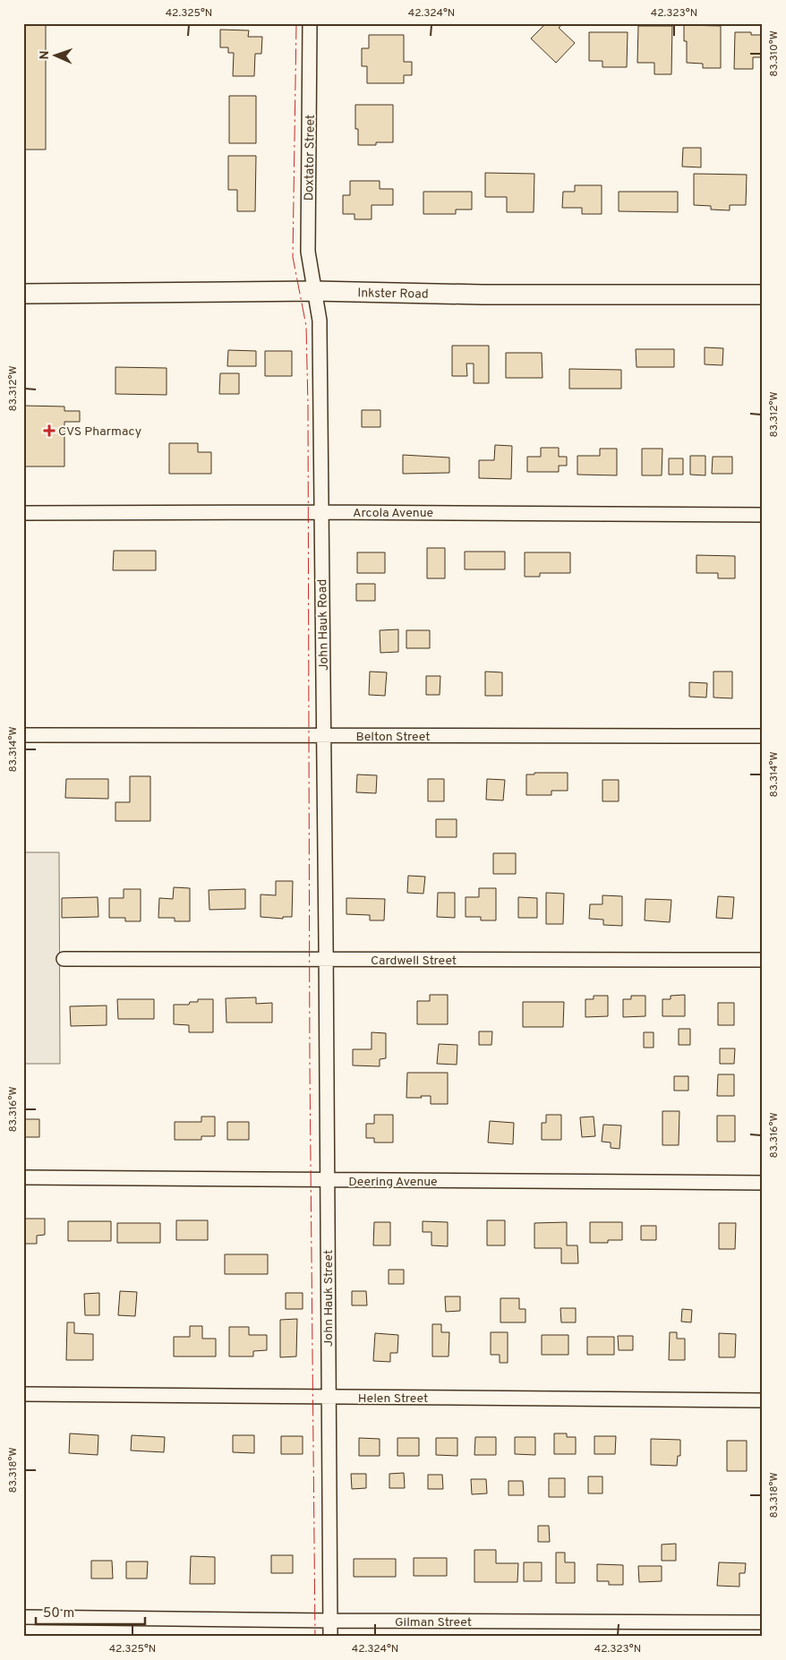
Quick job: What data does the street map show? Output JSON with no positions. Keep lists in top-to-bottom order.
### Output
{
  "streets": {
    "main road": ["Inkster Road"],
    "street": [
      "Doxtator Street",
      "Arcola Avenue",
      "John Hauk Road",
      "Belton Street",
      "Cardwell Street",
      "Deering Avenue",
      "John Hauk Street",
      "Helen Street",
      "Gilman Street"
    ]
  },
  "crossings": [
    ["Doxtator Street", "Inkster Road"],
    ["Doxtator Street", "John Hauk Road"],
    ["Inkster Road", "John Hauk Road"],
    ["Arcola Avenue", "John Hauk Road"],
    ["John Hauk Road", "Belton Street"],
    ["John Hauk Road", "Cardwell Street"],
    ["John Hauk Road", "John Hauk Street"],
    ["Cardwell Street", "John Hauk Street"],
    ["Deering Avenue", "John Hauk Street"],
    ["John Hauk Street", "Helen Street"],
    ["John Hauk Street", "Gilman Street"]
  ],
  "places": {
    "health": ["CVS Pharmacy"]
  },
  "scale_bar": "50 m",
  "north": "left",
  "coordinates": [
    "42.325°N",
    "42.324°N",
    "42.323°N",
    "83.310°W",
    "83.312°W",
    "83.314°W",
    "83.316°W",
    "83.318°W"
  ]
}
